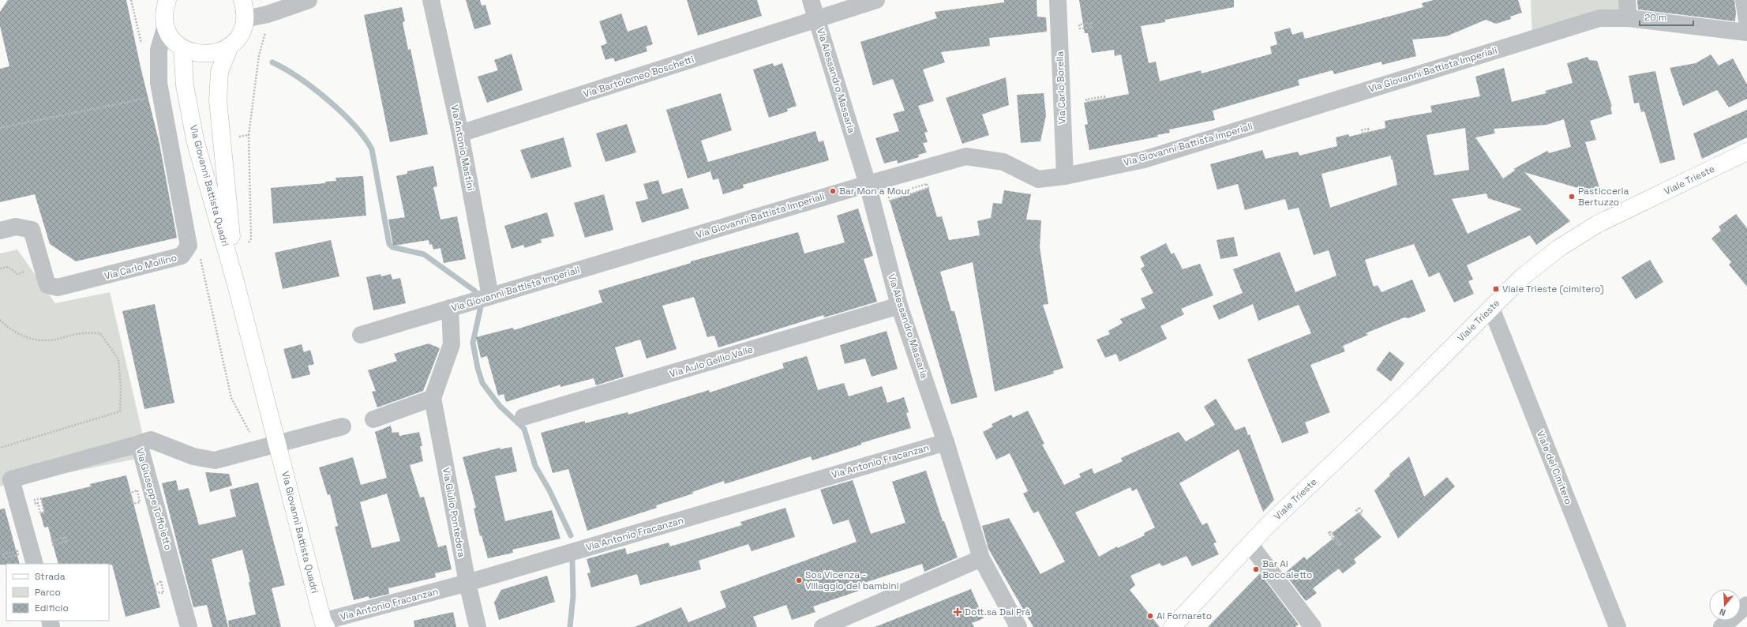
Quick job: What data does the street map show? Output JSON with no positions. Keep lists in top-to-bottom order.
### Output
{
  "streets": {
    "main road": ["Viale Trieste", "Via Giovanni Battista Quadri"],
    "street": [
      "Via Giovanni Battista Imperiali",
      "Via Bartolomeo Boschetti",
      "Via Alessandro Massaria",
      "Via Carlo Borella",
      "Via Antonio Mastini",
      "Via Carlo Mollino",
      "Via Aulo Gellio Valle",
      "Via Antonio Fracanzan",
      "Viale del Cimitero",
      "Via Giuseppe Toffoletto",
      "Via Giulio Pontedera"
    ]
  },
  "crossings": [
    ["Via Giovanni Battista Imperiali", "Via Alessandro Massaria"],
    ["Via Giovanni Battista Imperiali", "Via Carlo Borella"],
    ["Via Giovanni Battista Imperiali", "Via Antonio Mastini"],
    ["Via Bartolomeo Boschetti", "Via Alessandro Massaria"],
    ["Via Bartolomeo Boschetti", "Via Antonio Mastini"],
    ["Via Alessandro Massaria", "Via Aulo Gellio Valle"],
    ["Via Alessandro Massaria", "Via Antonio Fracanzan"],
    ["Viale Trieste", "Viale del Cimitero"],
    ["Via Giovanni Battista Quadri", "Via Carlo Mollino"],
    ["Via Giovanni Battista Quadri", "Via Antonio Fracanzan"],
    ["Via Antonio Fracanzan", "Via Giulio Pontedera"]
  ],
  "places": {
    "other": [
      "Bar Mon a Mour",
      "Pasticceria Bertuzzo",
      "Bar Al Boccaletto",
      "Sos Vicenza - Villaggio dei bambini",
      "Al Fornareto"
    ],
    "transit": ["Viale Trieste (cimitero)"],
    "health": ["Dott.sa Dai Prà"]
  },
  "legend": ["Strada", "Parco", "Edificio"],
  "scale_bar": "20 m",
  "north": "bottom"
}
